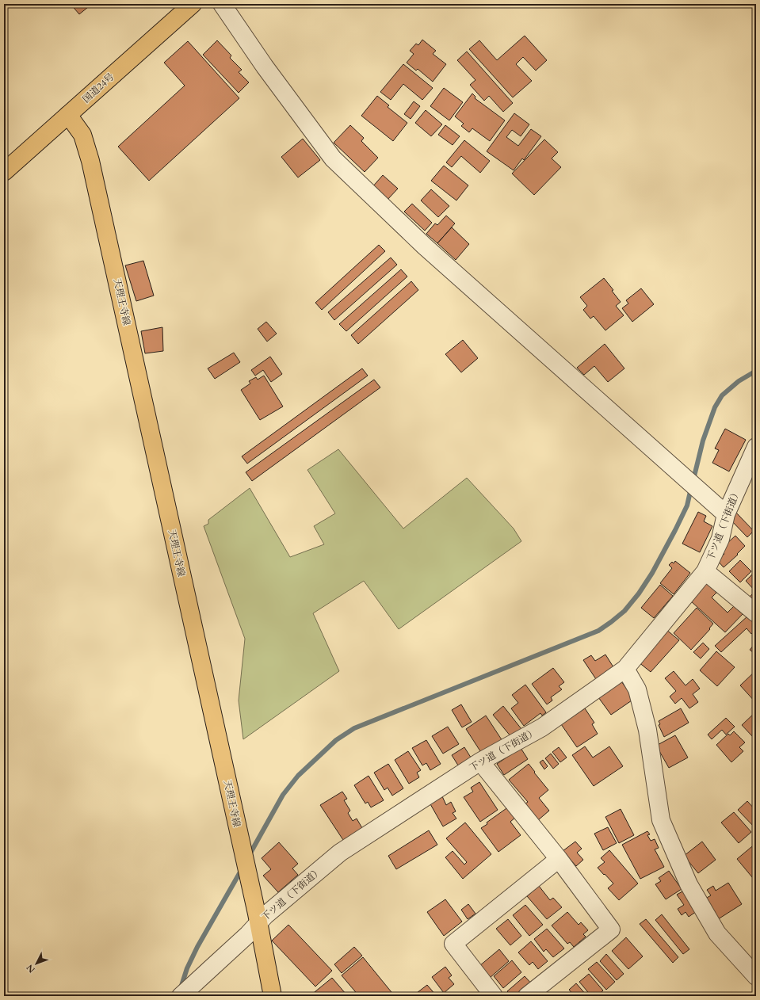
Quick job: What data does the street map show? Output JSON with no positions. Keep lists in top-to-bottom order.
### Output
{
  "streets": {
    "main road": ["国道24号", "天理王寺線"],
    "street": ["下ツ道（下街道）"]
  },
  "crossings": [
    ["国道24号", "天理王寺線"],
    ["天理王寺線", "下ツ道（下街道）"]
  ],
  "north": "bottom left"
}
